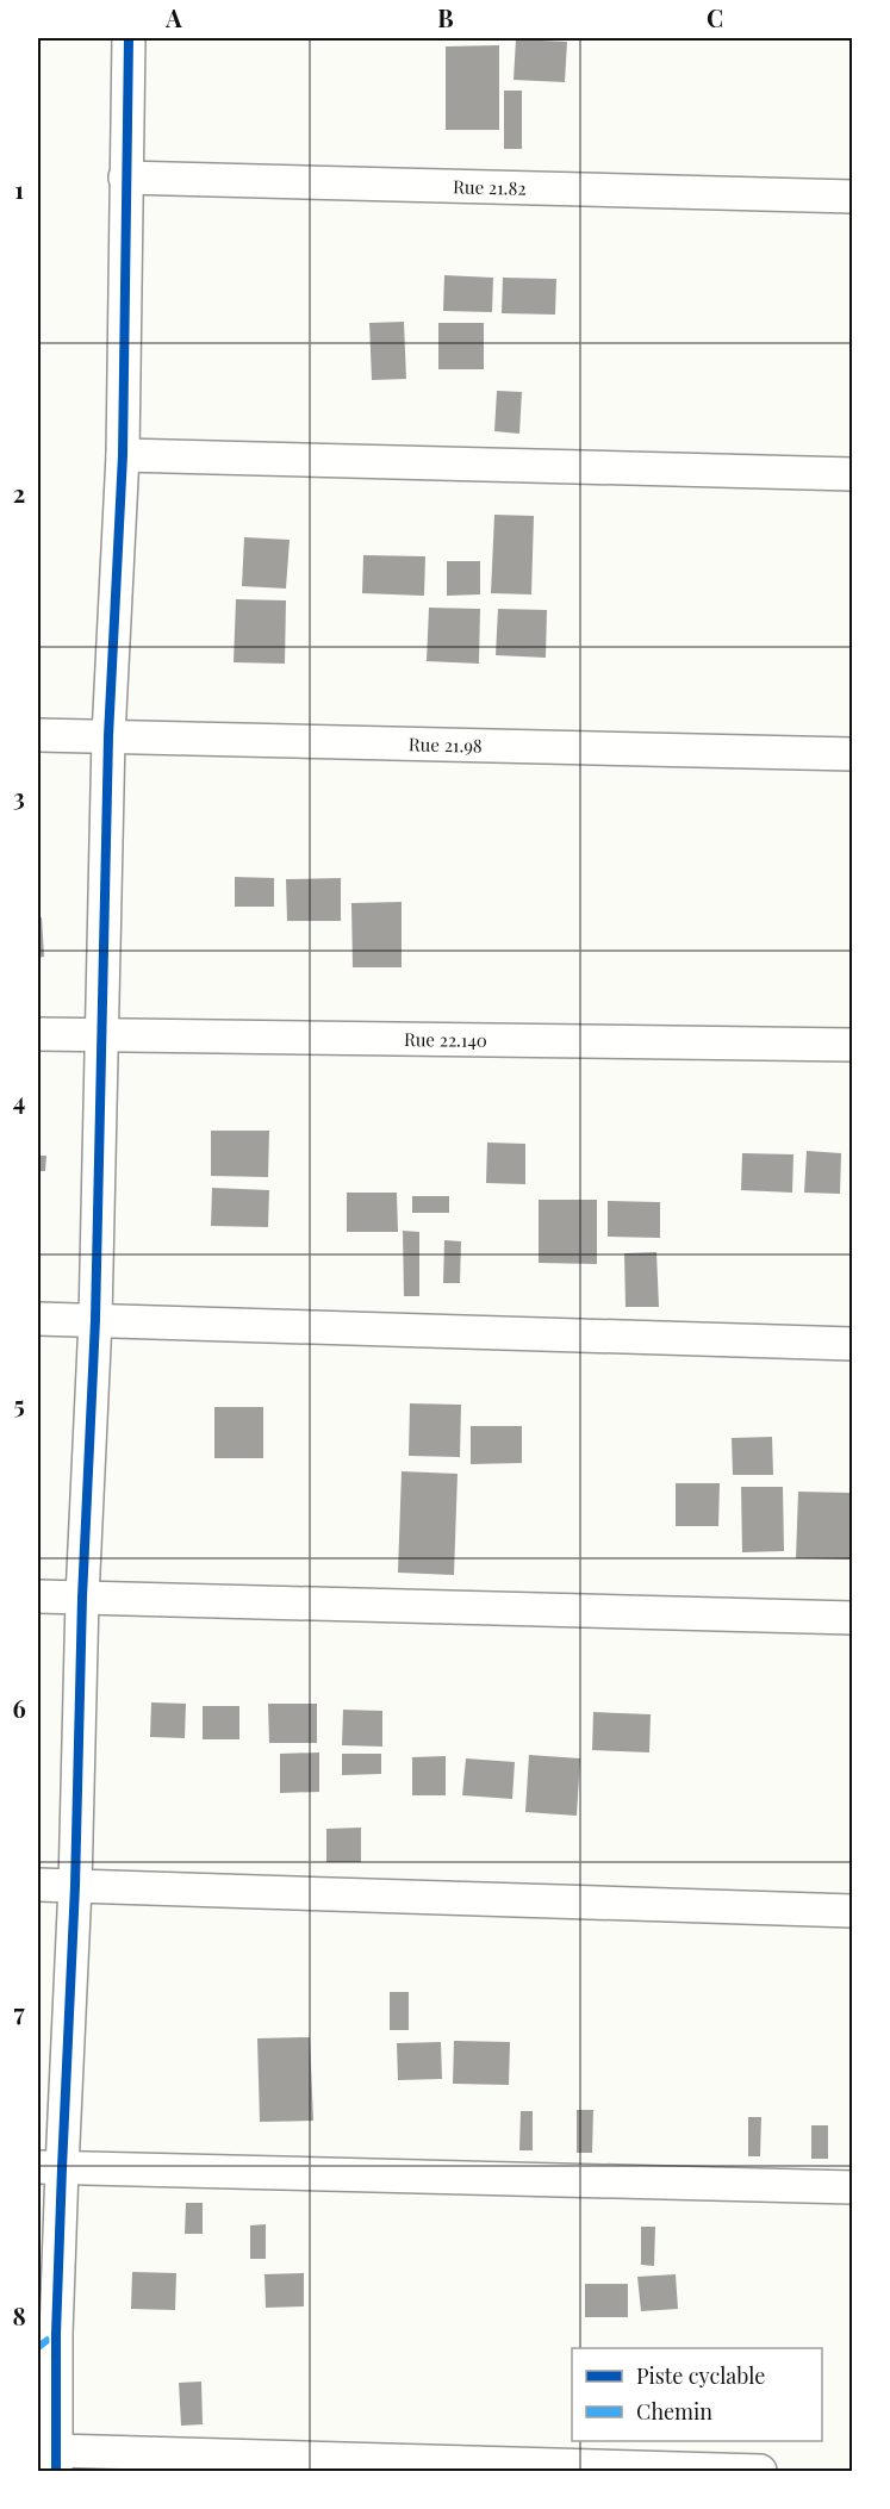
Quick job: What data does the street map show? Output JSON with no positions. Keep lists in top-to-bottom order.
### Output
{
  "streets": {
    "street": ["Rue 21.82", "Rue 21.98", "Rue 22.140"]
  },
  "legend": ["Piste cyclable", "Chemin"],
  "grid": {
    "columns": ["A", "B", "C"],
    "rows": [
      "1",
      "2",
      "3",
      "4",
      "5",
      "6",
      "7",
      "8"
    ]
  }
}
